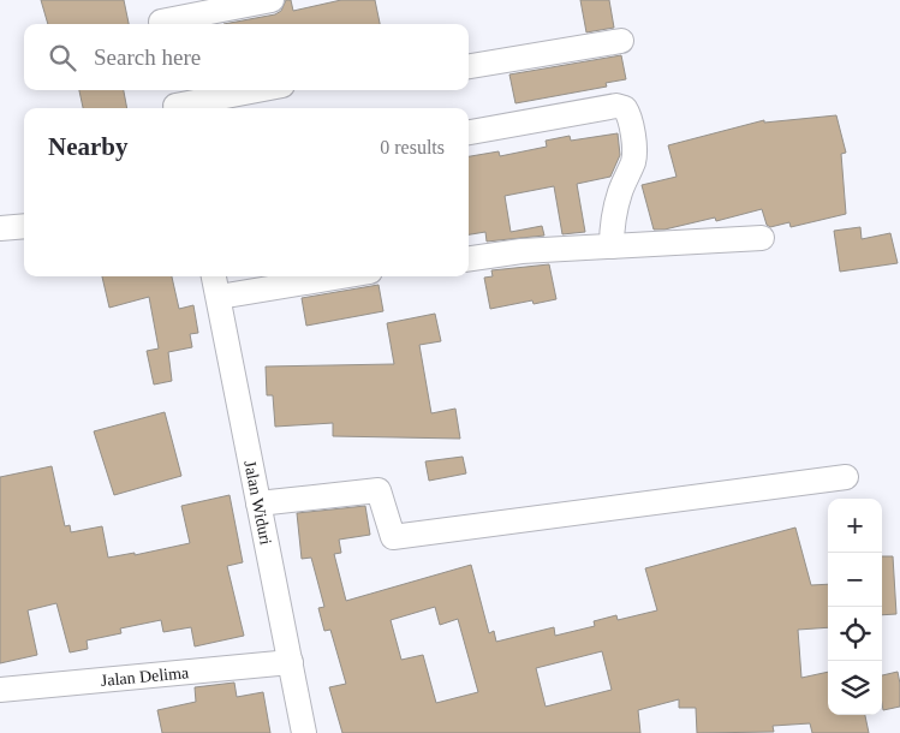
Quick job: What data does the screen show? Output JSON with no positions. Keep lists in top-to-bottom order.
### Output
{
  "streets": {
    "street": ["Jalan Widuri", "Jalan Delima"]
  },
  "crossings": [
    ["Jalan Widuri", "Jalan Delima"]
  ],
  "page": {
    "search": "Search here",
    "heading": ["Nearby", "0 results"],
    "map_buttons": ["+", "−"]
  }
}
